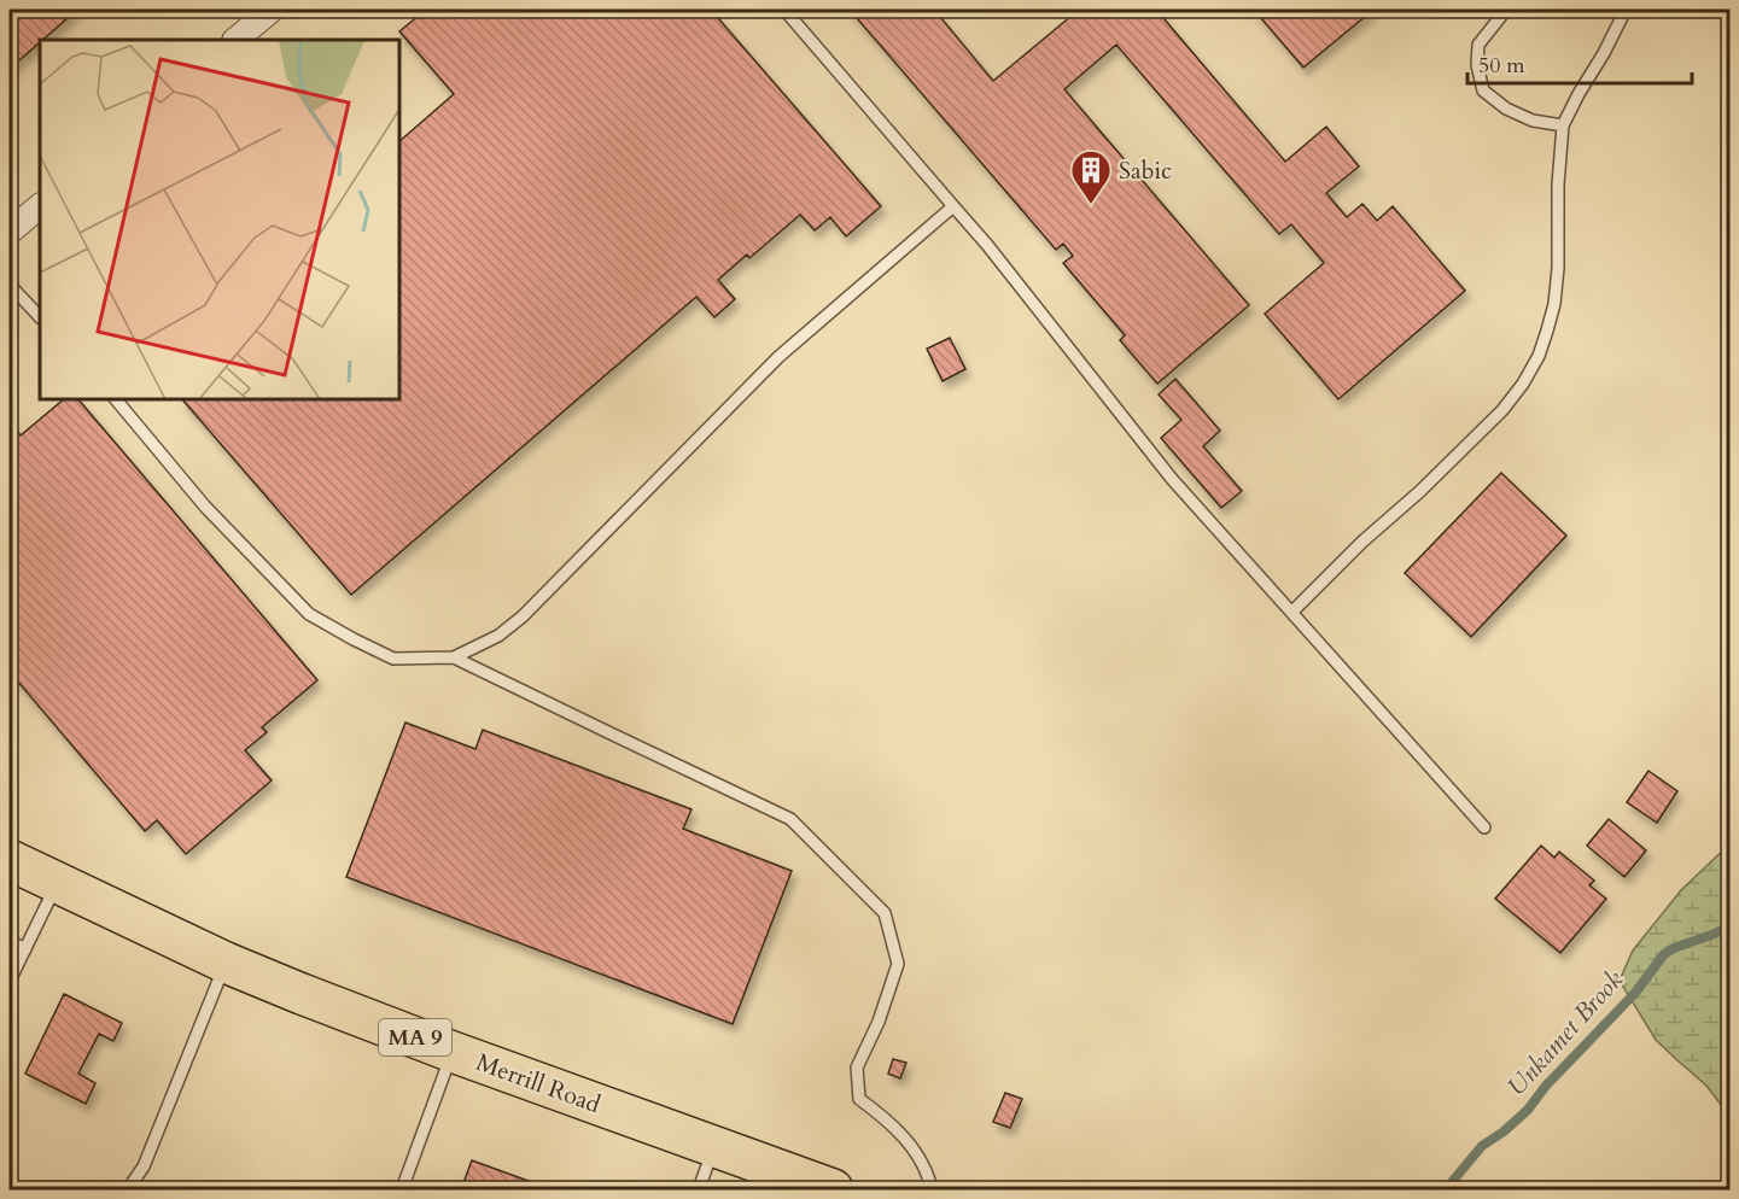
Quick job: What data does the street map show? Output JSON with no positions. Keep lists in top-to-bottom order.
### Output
{
  "streets": {
    "highway": ["MA 9", "Merrill Road"]
  },
  "water": ["Unkamet Brook"],
  "places": {
    "building": ["Sabic"]
  },
  "scale_bar": "50 m"
}
